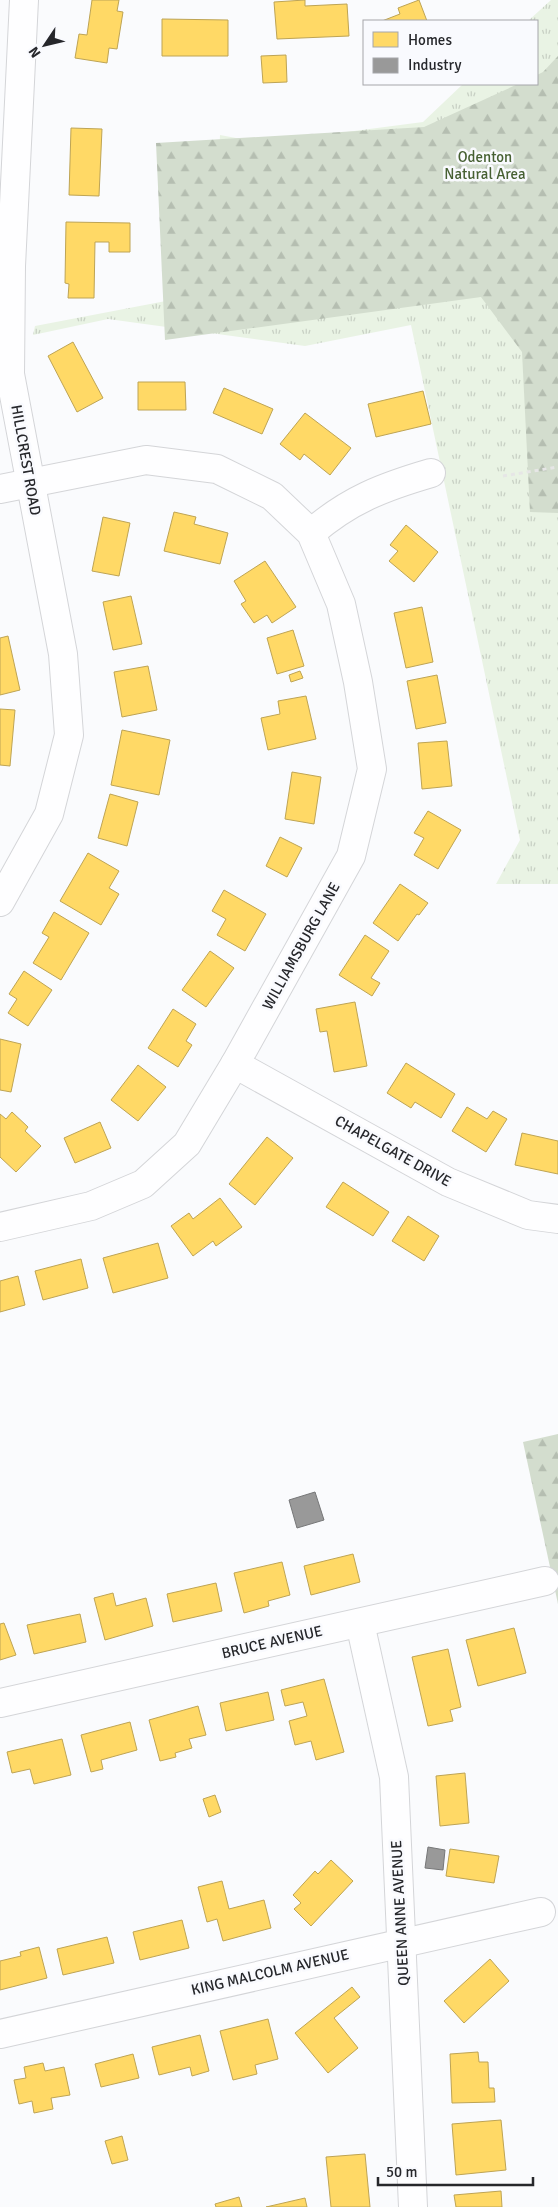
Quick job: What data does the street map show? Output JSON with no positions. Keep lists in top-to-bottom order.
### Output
{
  "streets": {
    "street": [
      "HILLCREST ROAD",
      "WILLIAMSBURG LANE",
      "CHAPELGATE DRIVE",
      "BRUCE AVENUE",
      "QUEEN ANNE AVENUE",
      "KING MALCOLM AVENUE"
    ]
  },
  "crossings": [
    ["WILLIAMSBURG LANE", "CHAPELGATE DRIVE"],
    ["BRUCE AVENUE", "QUEEN ANNE AVENUE"],
    ["QUEEN ANNE AVENUE", "KING MALCOLM AVENUE"]
  ],
  "parks": ["Odenton Natural Area"],
  "legend": ["Homes", "Industry"],
  "scale_bar": "50 m",
  "north": "bottom left"
}
